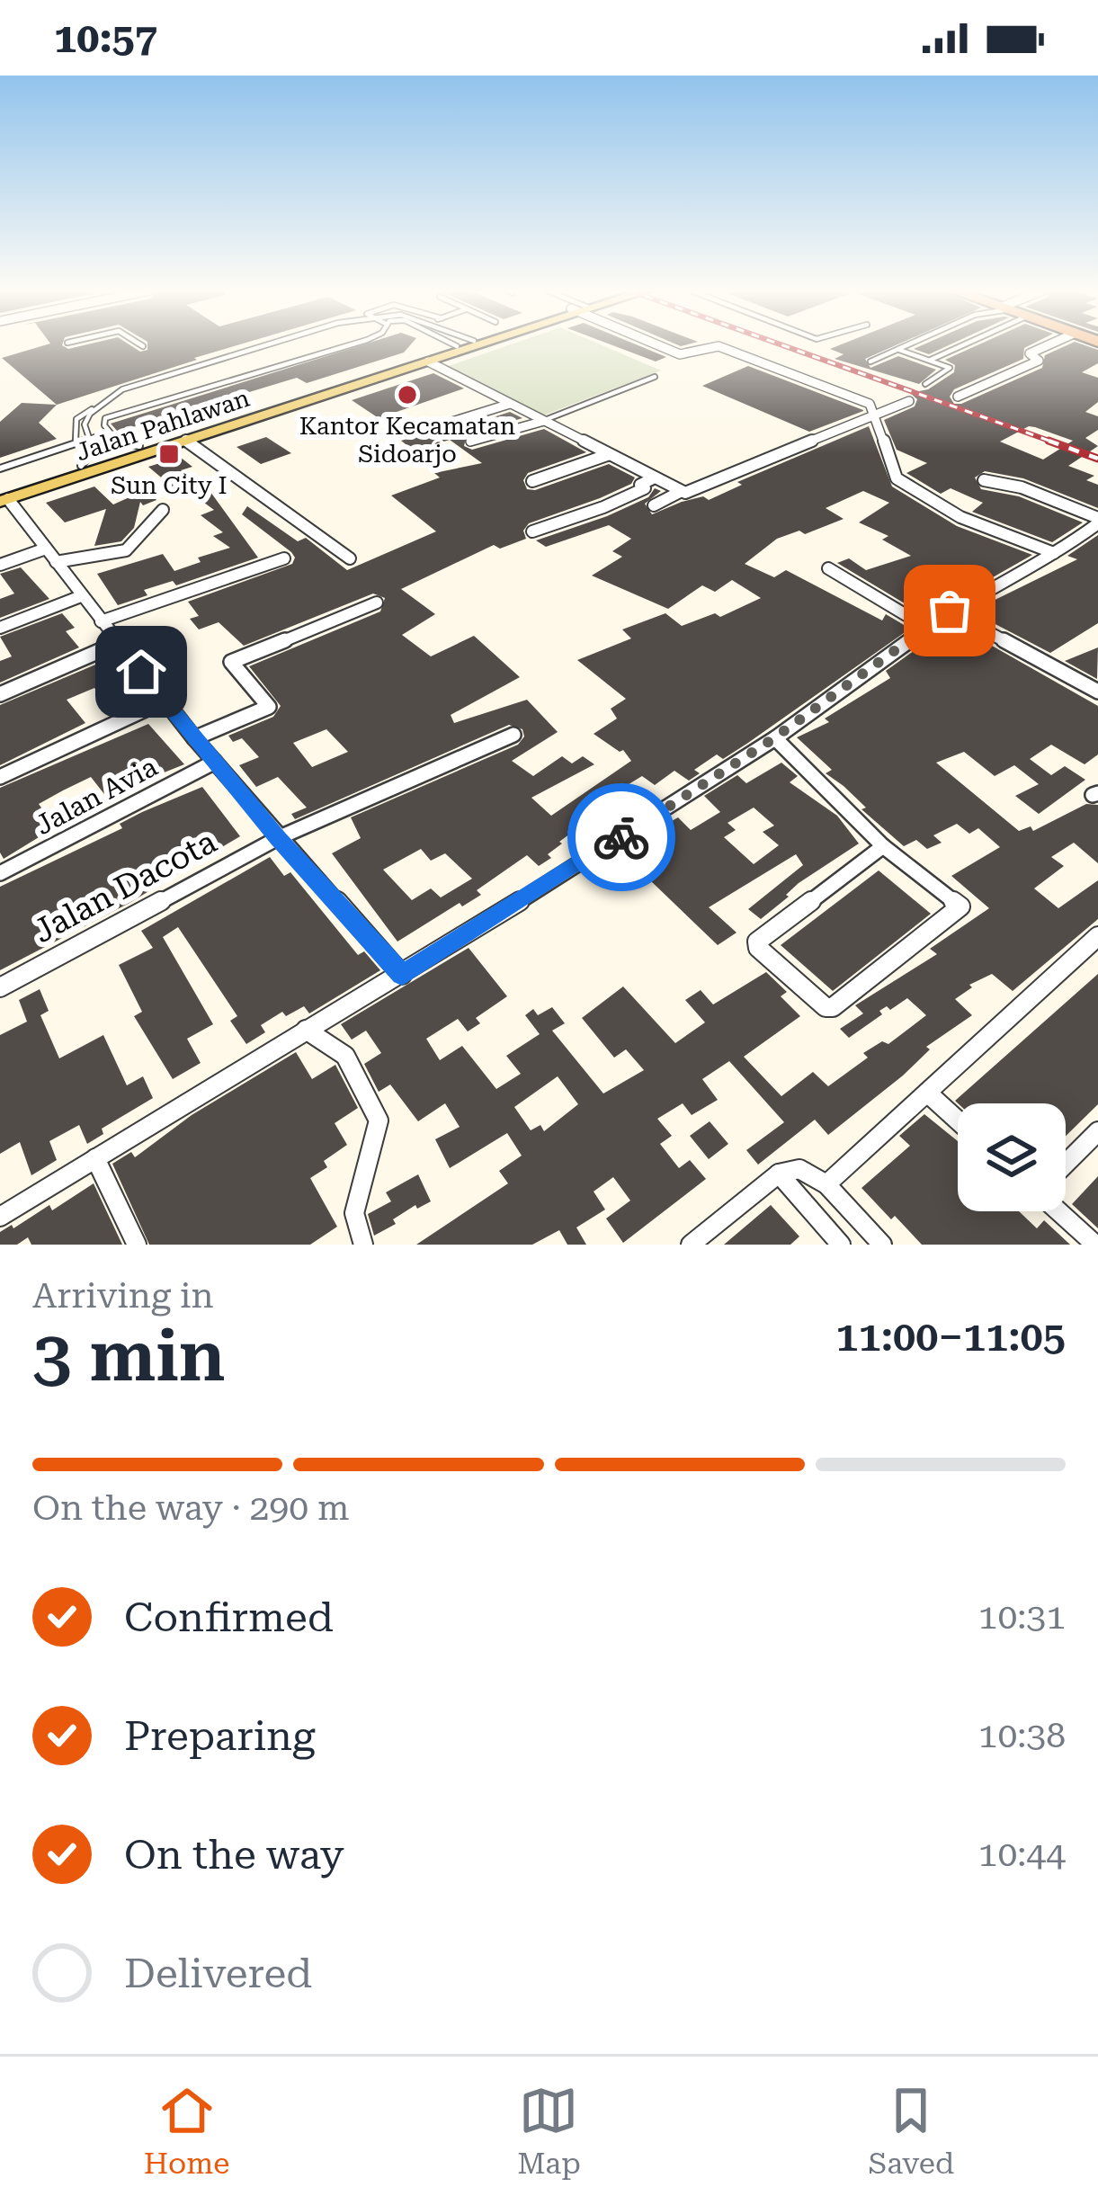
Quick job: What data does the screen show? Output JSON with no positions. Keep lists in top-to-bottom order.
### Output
{
  "streets": {
    "main road": ["Jalan Pahlawan"],
    "street": ["Jalan Avia", "Jalan Dacota"]
  },
  "places": {
    "other": ["Kantor Kecamatan Sidoarjo"],
    "transit": ["Sun City I"]
  },
  "page": {
    "status": "10:57",
    "heading": ["3 min", "Arriving in", "11:00–11:05"],
    "bar": "On the way · 290 m",
    "list": [
      ["Confirmed", "10:31"],
      ["Preparing", "10:38"],
      ["On the way", "10:44"],
      "Delivered"
    ],
    "tabs": ["Home", "Map", "Saved"]
  }
}
